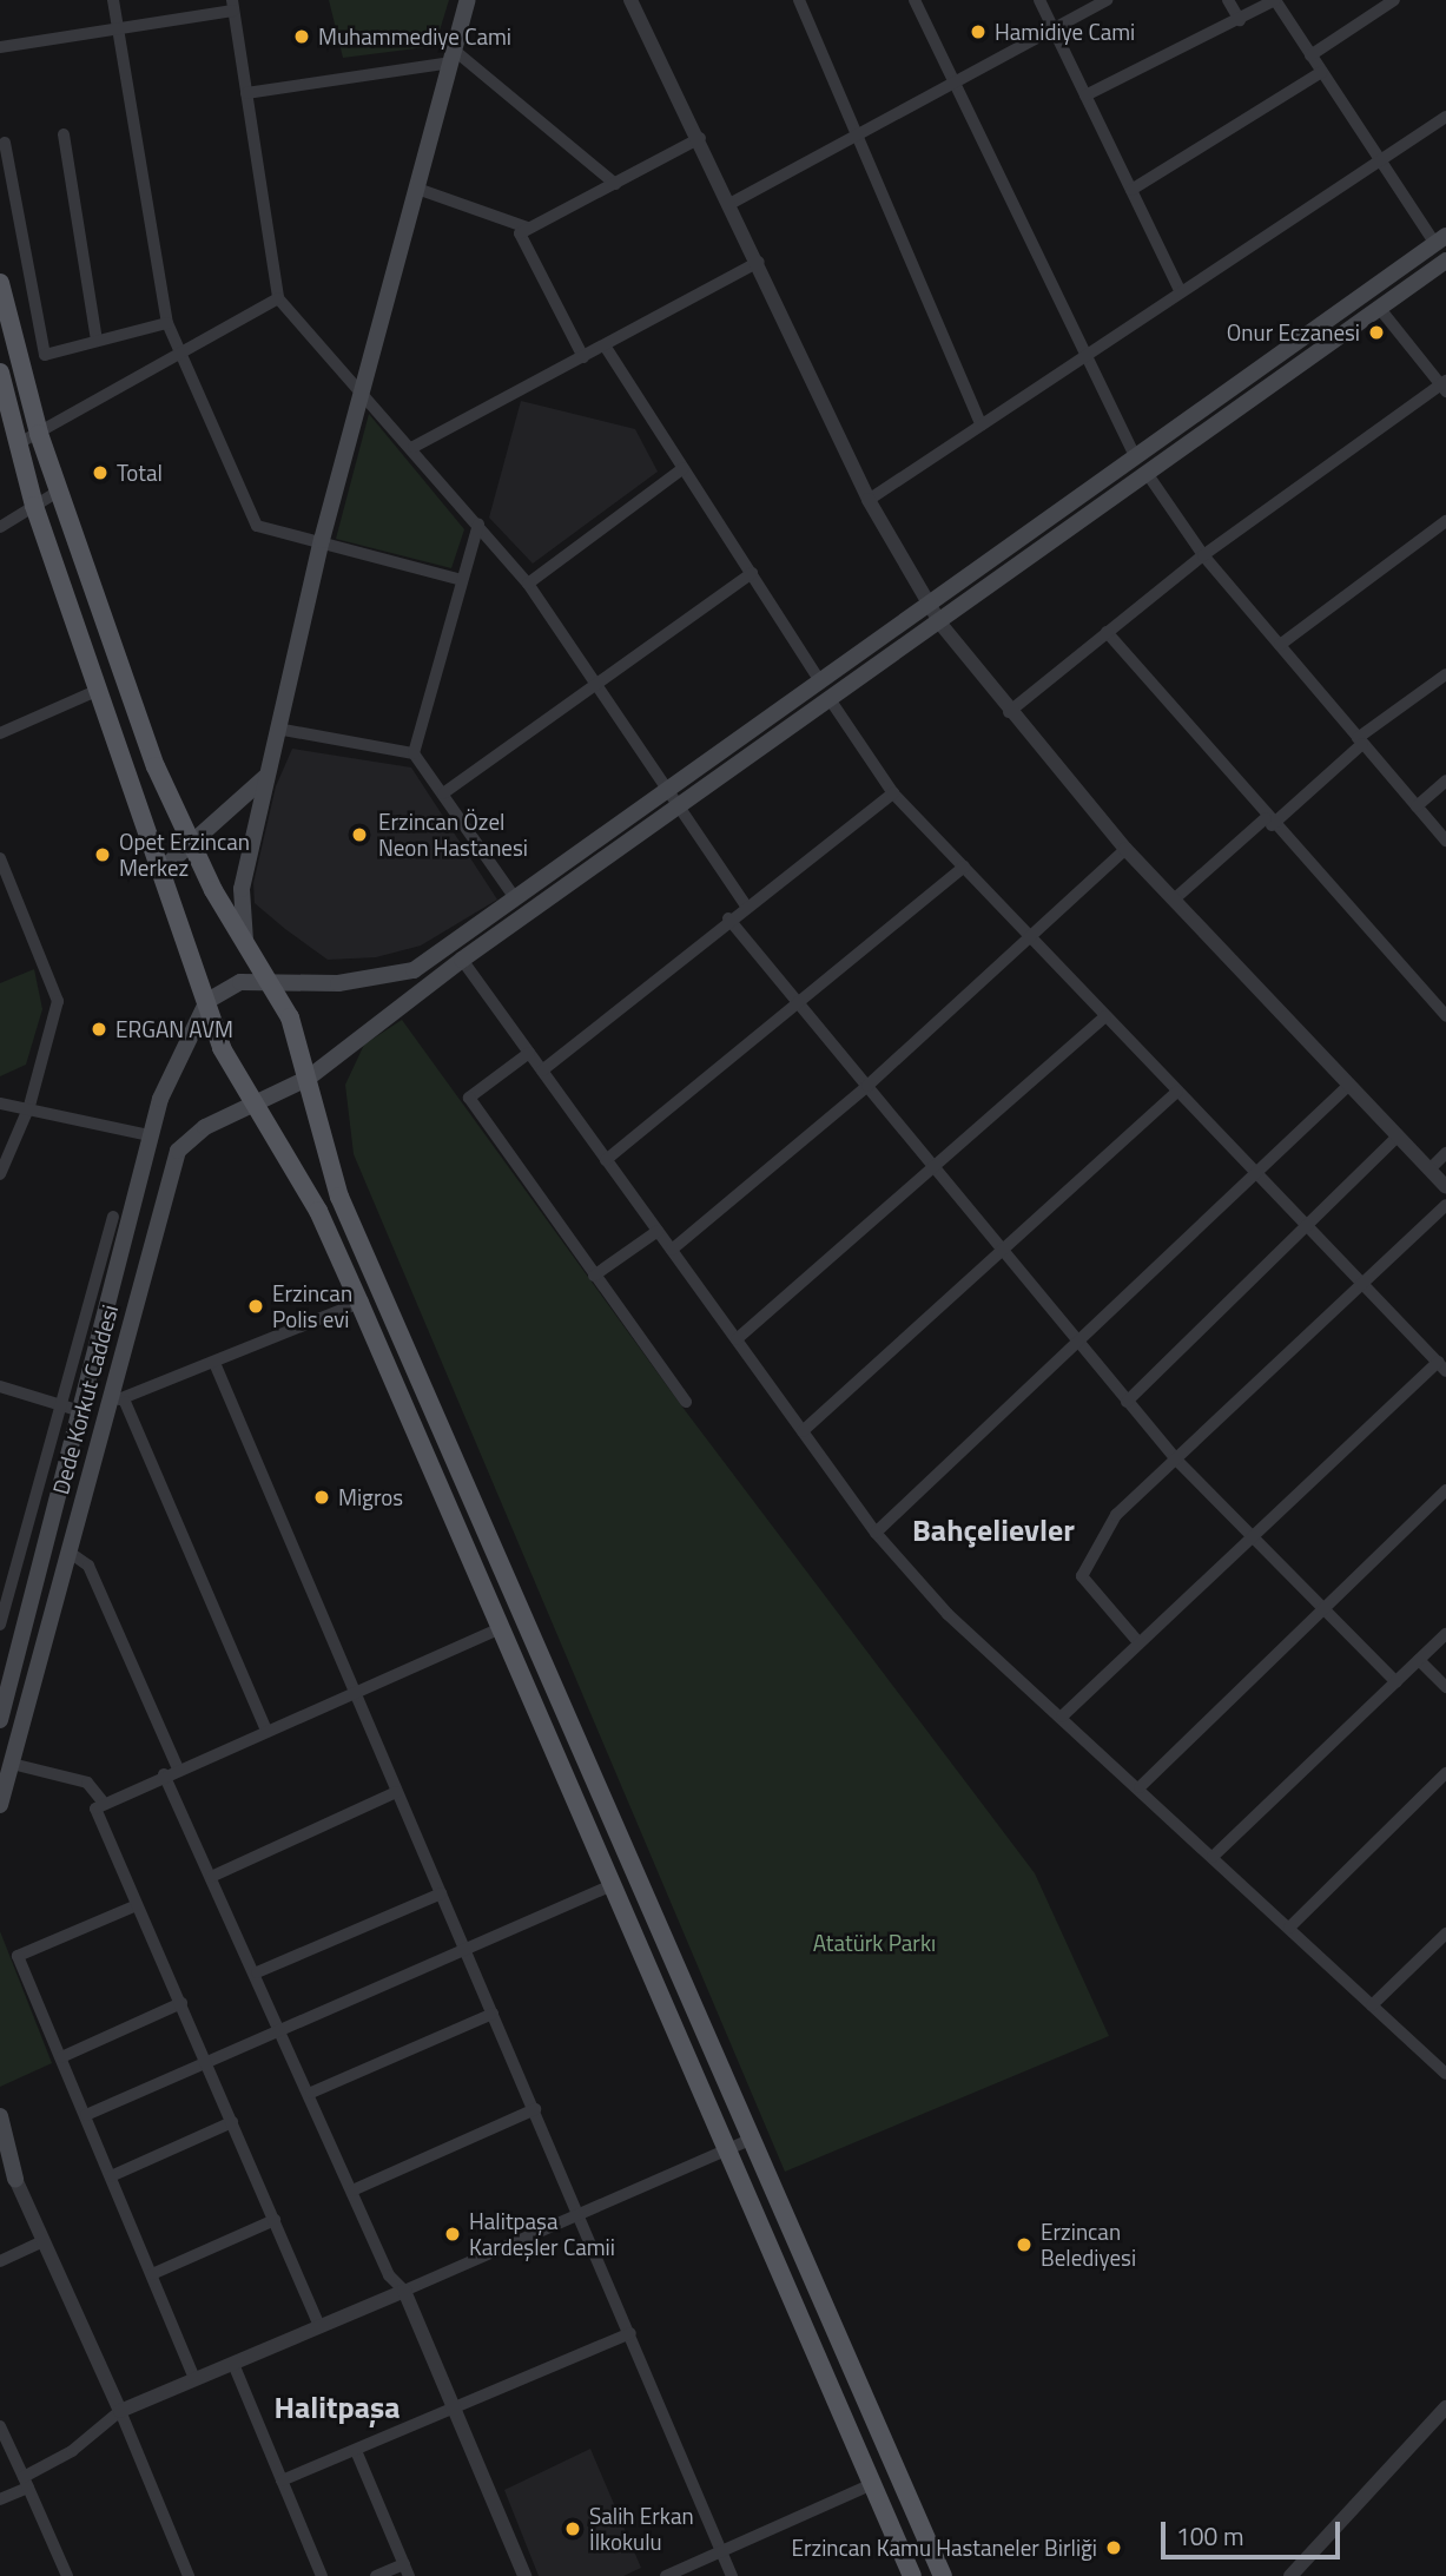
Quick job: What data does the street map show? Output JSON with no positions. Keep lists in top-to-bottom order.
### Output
{
  "streets": {
    "main road": ["Dede Korkut Caddesi"]
  },
  "districts": ["Bahçelievler", "Halitpaşa"],
  "parks": ["Atatürk Parkı"],
  "places": [
    "Hamidiye Cami",
    "Muhammediye Cami",
    "Onur Eczanesi",
    "Total",
    "Erzincan Özel Neon Hastanesi",
    "Opet Erzincan Merkez",
    "ERGAN AVM",
    "Erzincan Polis evi",
    "Migros",
    "Halitpaşa Kardeşler Camii",
    "Erzincan Belediyesi",
    "Salih Erkan İlkokulu",
    "Erzincan Kamu Hastaneler Birliği"
  ],
  "scale_bar": "100 m"
}
